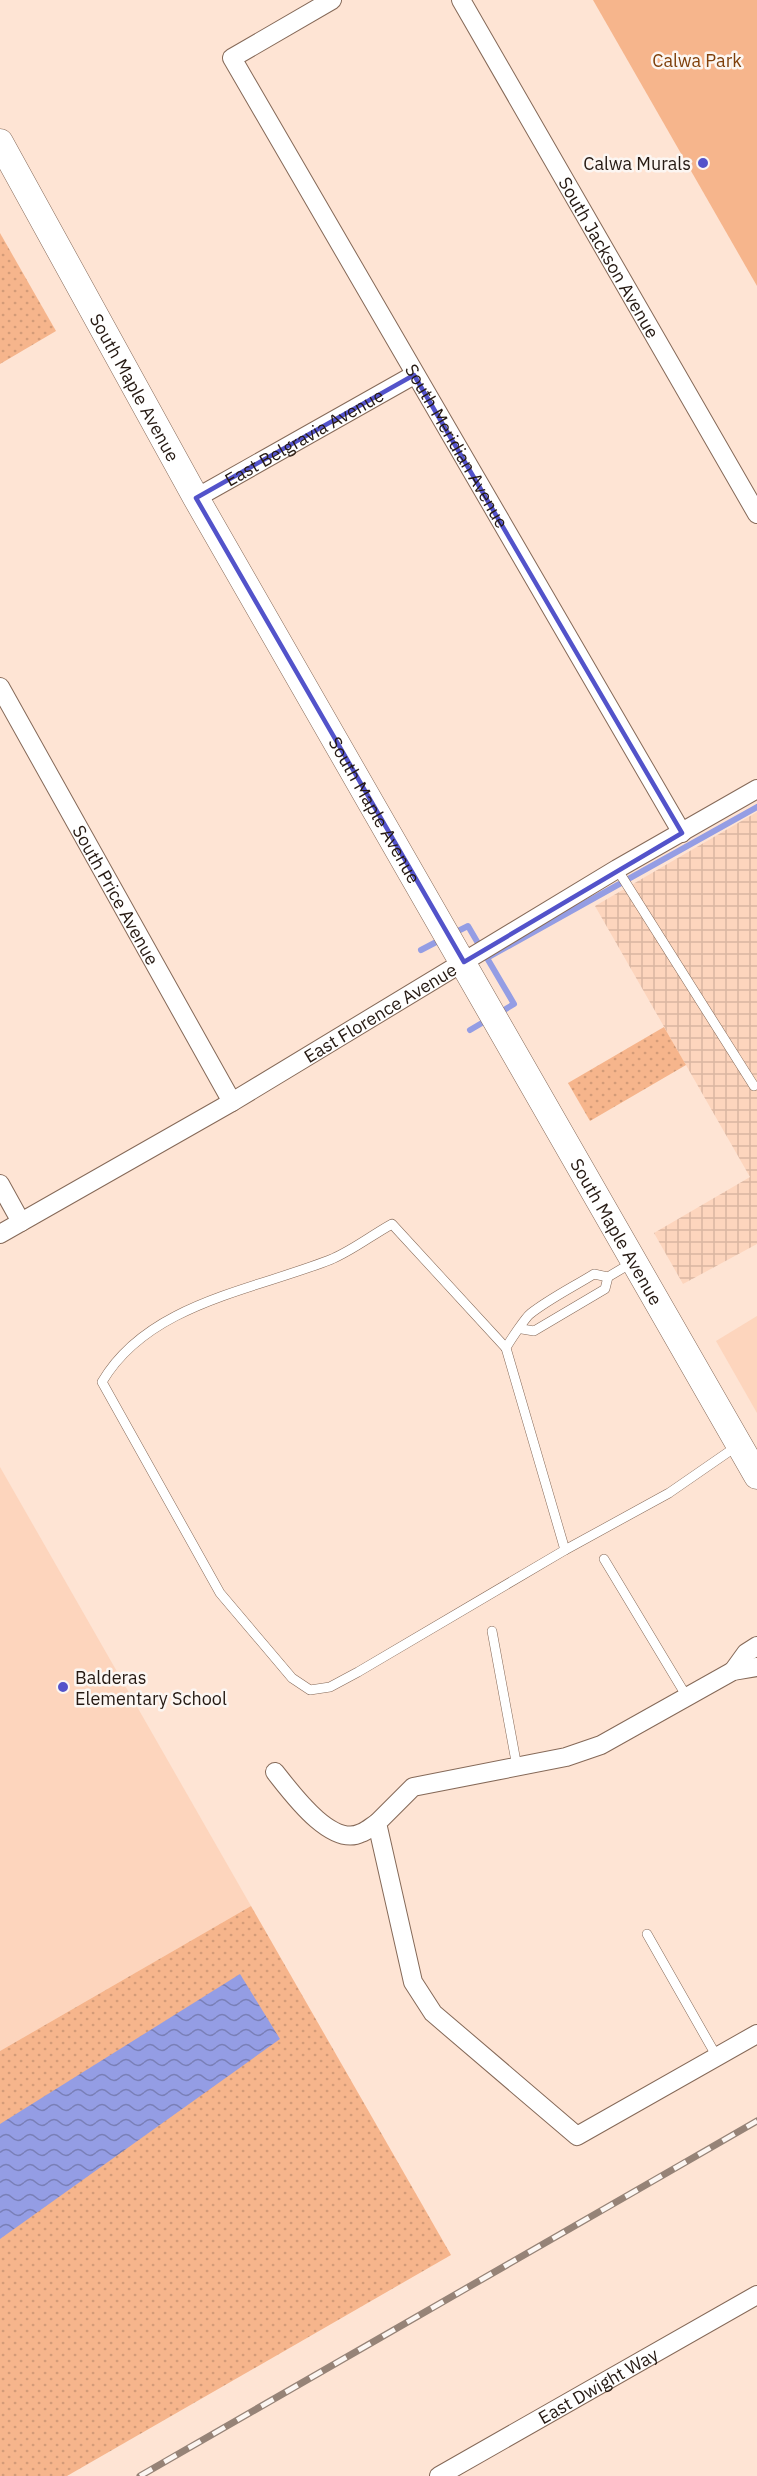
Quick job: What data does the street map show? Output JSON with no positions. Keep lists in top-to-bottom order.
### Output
{
  "streets": {
    "main road": ["South Maple Avenue"],
    "street": [
      "South Jackson Avenue",
      "East Belgravia Avenue",
      "South Meridian Avenue",
      "South Price Avenue",
      "East Florence Avenue",
      "East Dwight Way"
    ]
  },
  "crossings": [
    ["South Maple Avenue", "East Belgravia Avenue"],
    ["South Maple Avenue", "East Florence Avenue"],
    ["East Belgravia Avenue", "South Meridian Avenue"],
    ["South Meridian Avenue", "East Florence Avenue"],
    ["South Price Avenue", "East Florence Avenue"]
  ],
  "parks": ["Calwa Park"],
  "places": ["Calwa Murals", "Balderas Elementary School"]
}
